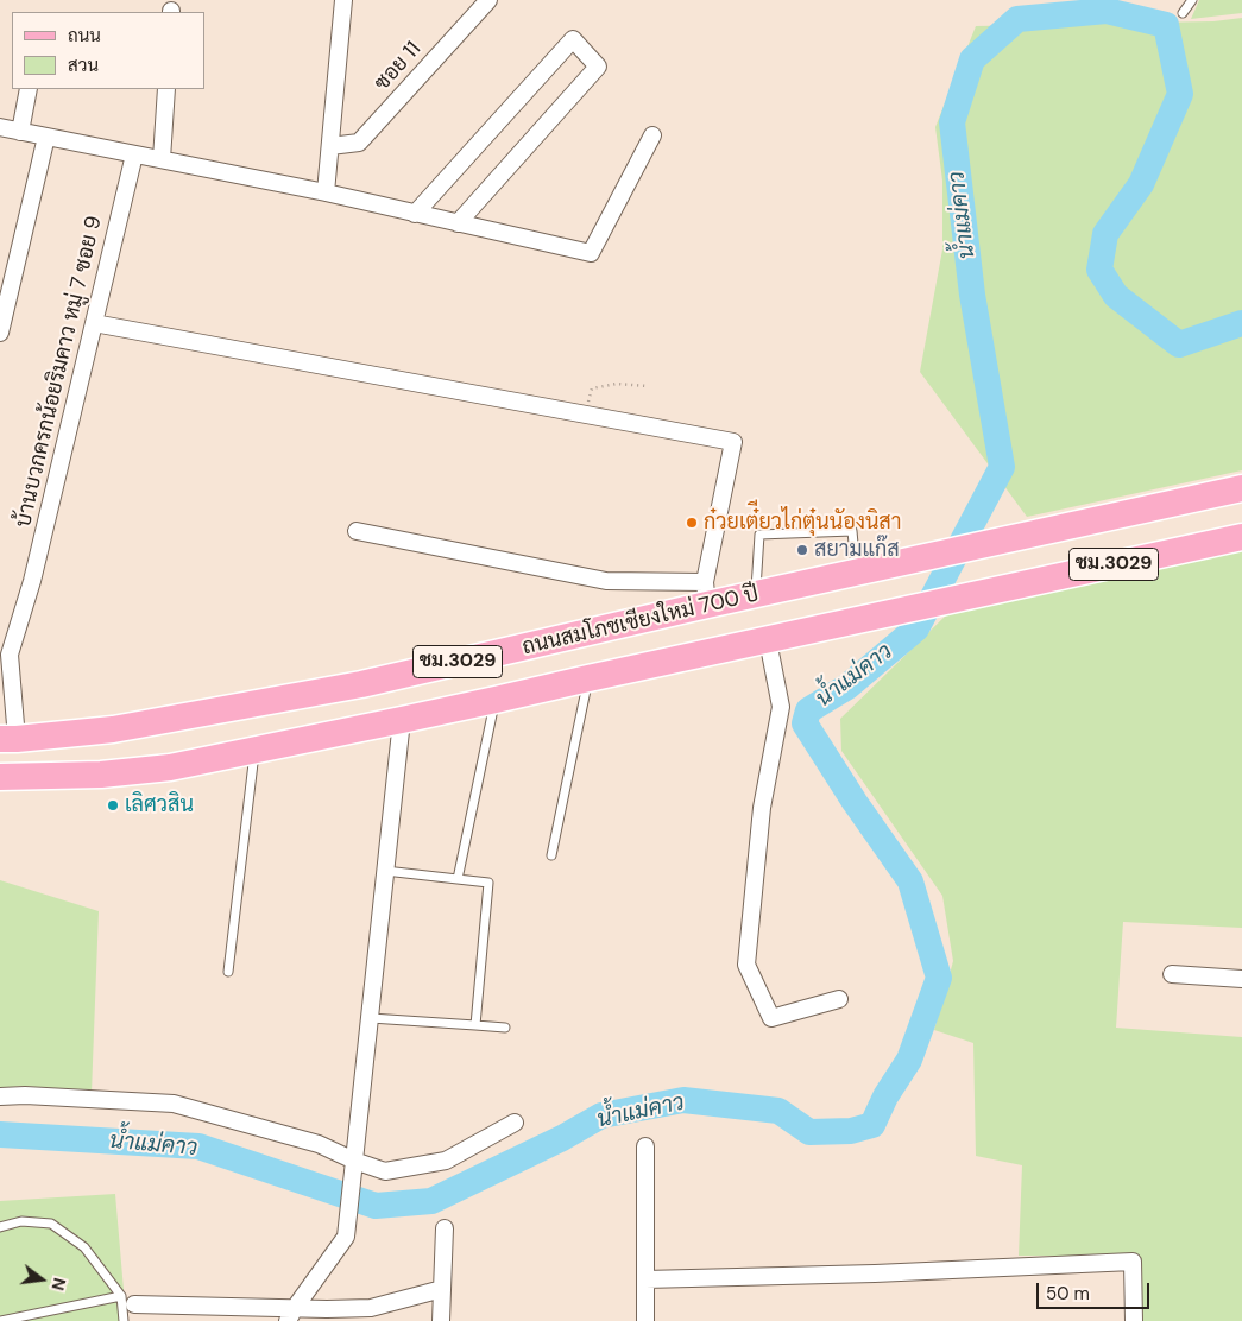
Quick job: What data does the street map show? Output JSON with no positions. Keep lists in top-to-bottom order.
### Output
{
  "streets": {
    "main road": ["ชม.3029", "ถนนสมโภชเชียงใหม่ 700 ปี"],
    "street": ["ซอย 11", "บ้านบวกครกน้อยริมคาว หมู่ 7 ซอย 9"]
  },
  "crossings": [
    ["บ้านบวกครกน้อยริมคาว หมู่ 7 ซอย 9", "ถนนสมโภชเชียงใหม่ 700 ปี"]
  ],
  "water": ["น้ำแม่คาว"],
  "places": ["ก๋วยเต๋ียวไก่ตุ๋นนัองนิสา", "สยามแก๊ส", "เลิศวสิน"],
  "legend": ["ถนน", "สวน"],
  "scale_bar": "50 m",
  "north": "right"
}
